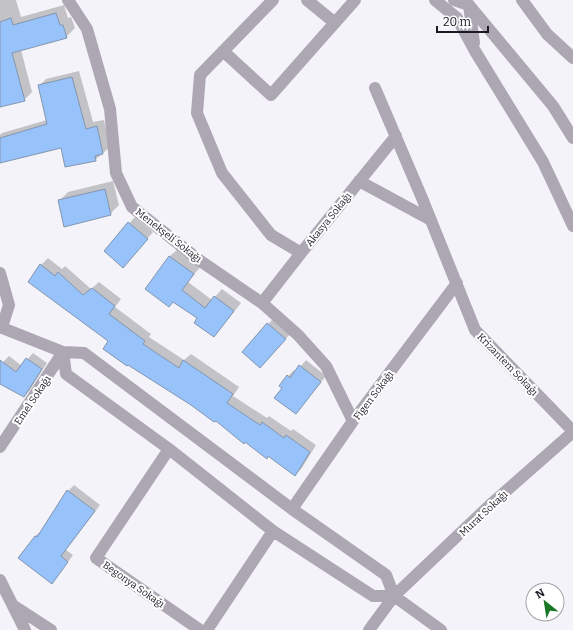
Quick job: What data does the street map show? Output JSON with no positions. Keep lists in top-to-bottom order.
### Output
{
  "streets": {
    "street": [
      "Akasya Sokağı",
      "Menekşeli Sokağı",
      "Krizantem Sokağı",
      "Figen Sokağı",
      "Emel Sokağı",
      "Murat Sokağı",
      "Begonya Sokağı"
    ]
  },
  "crossings": [
    ["Akasya Sokağı", "Menekşeli Sokağı"],
    ["Akasya Sokağı", "Krizantem Sokağı"],
    ["Menekşeli Sokağı", "Figen Sokağı"],
    ["Krizantem Sokağı", "Figen Sokağı"],
    ["Krizantem Sokağı", "Murat Sokağı"]
  ],
  "scale_bar": "20 m",
  "north": "top left"
}
